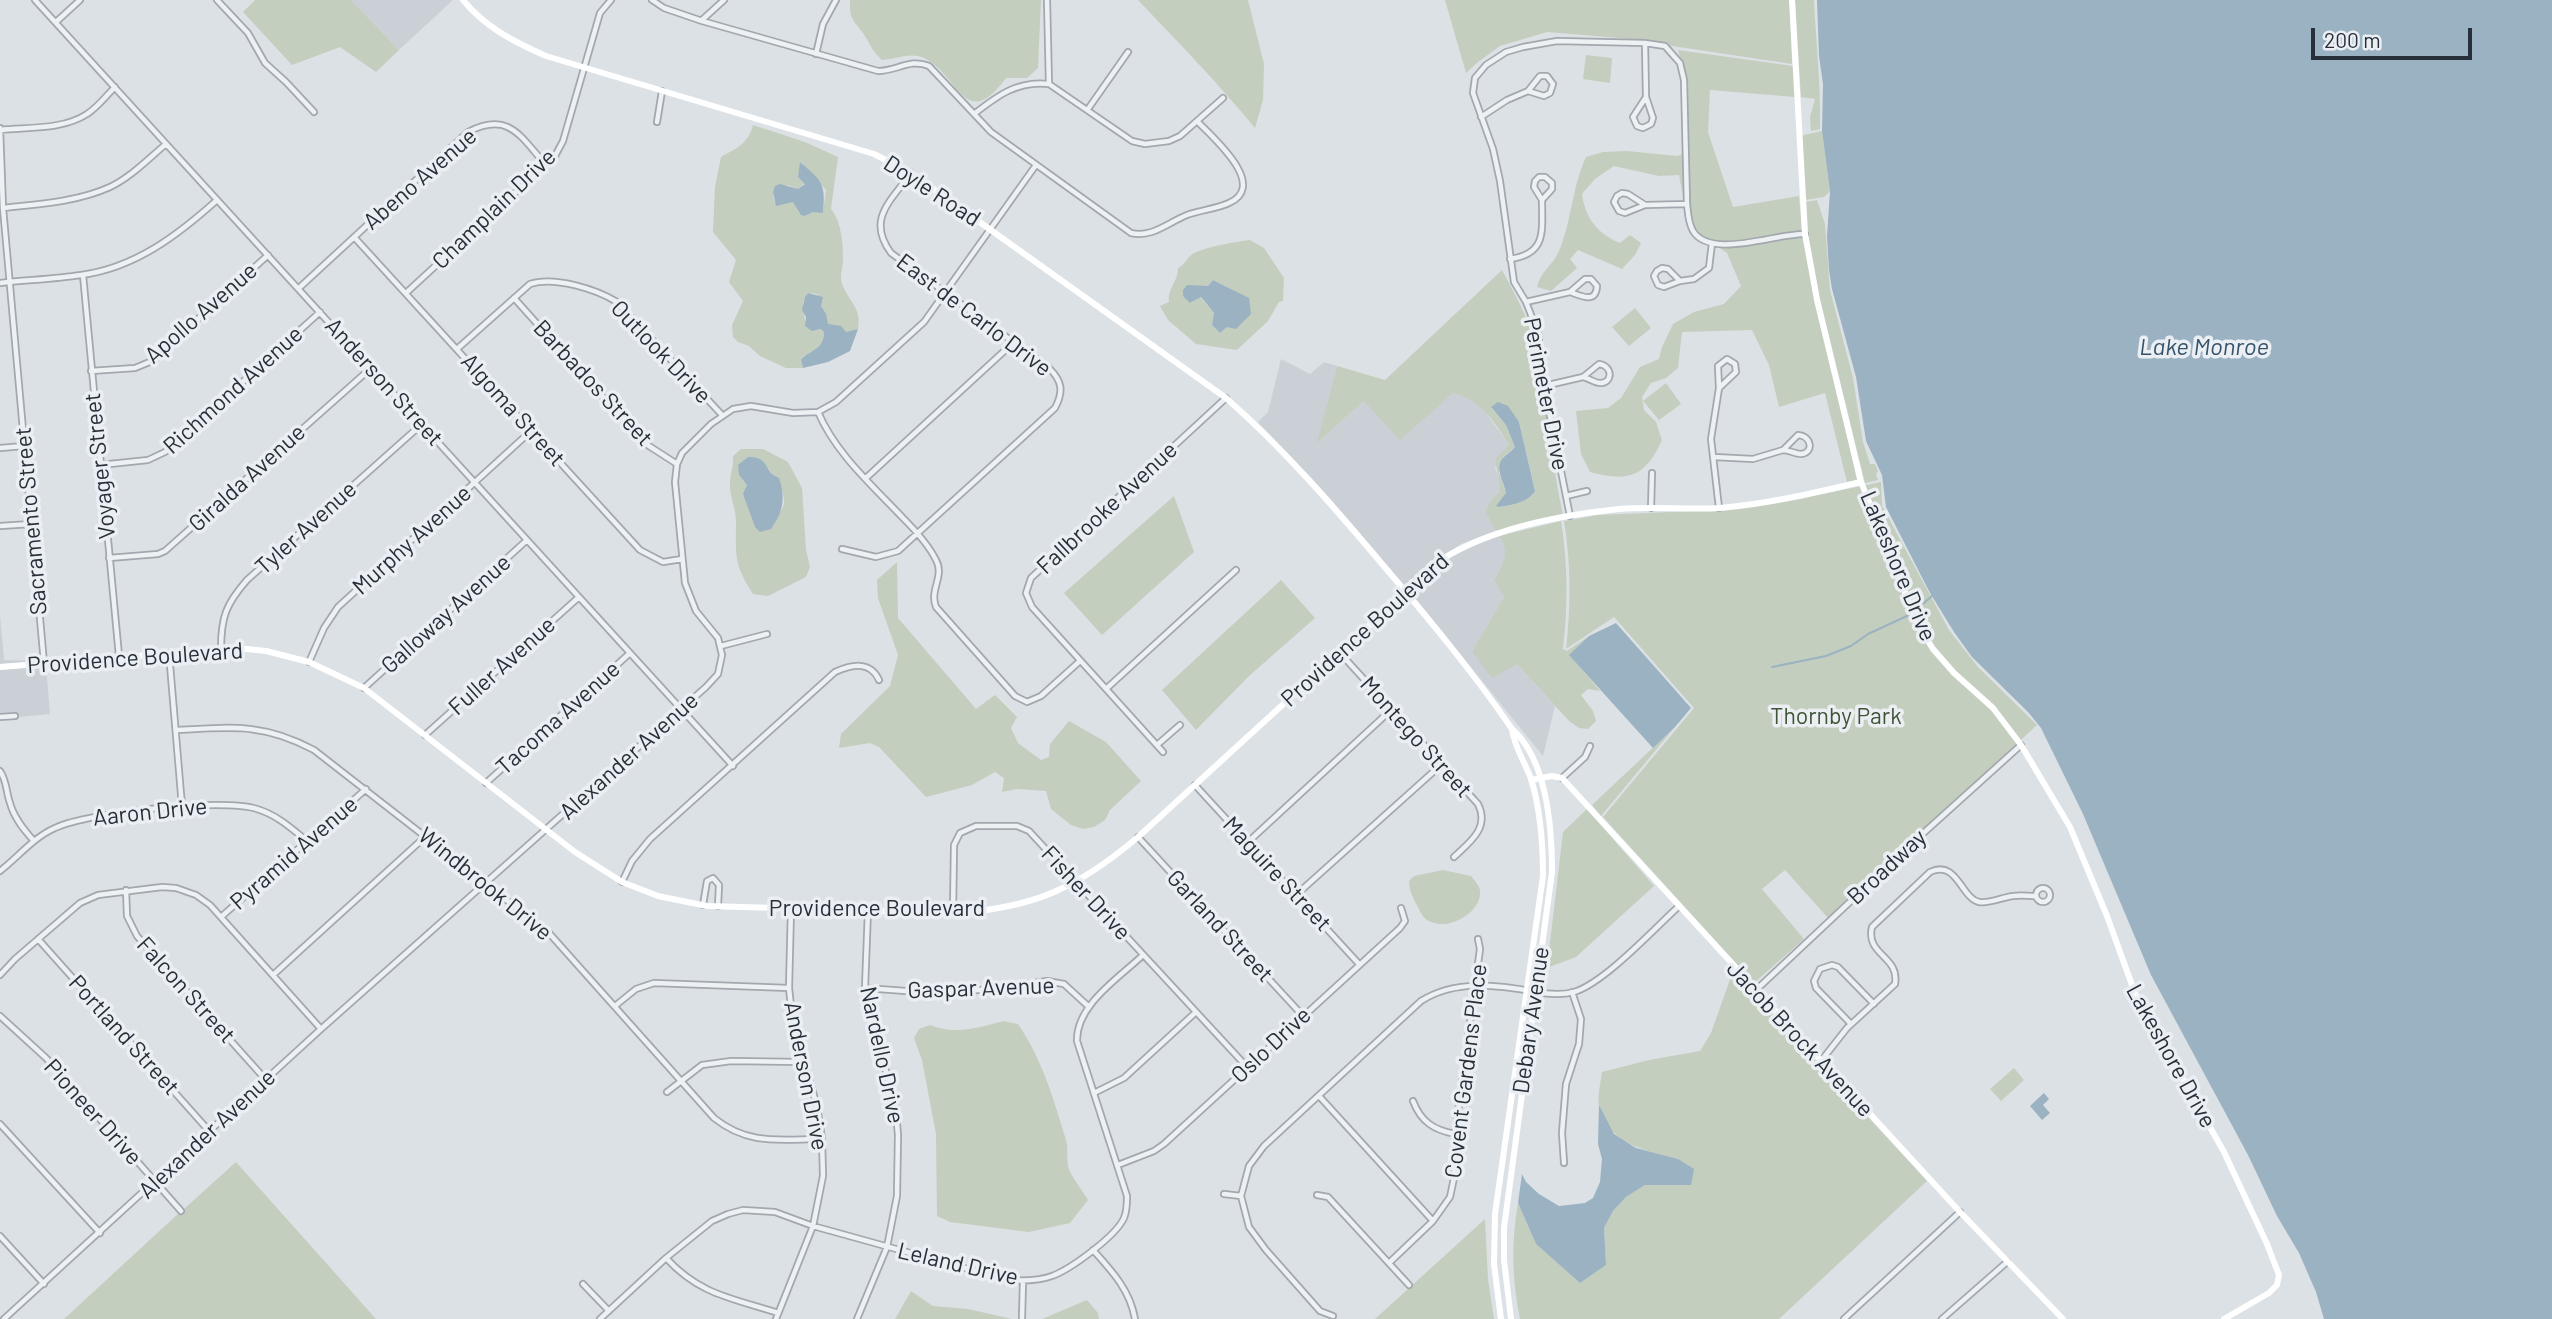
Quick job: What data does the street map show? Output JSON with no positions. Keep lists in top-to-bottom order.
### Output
{
  "streets": {
    "main road": [
      "Doyle Road",
      "Lakeshore Drive",
      "Providence Boulevard",
      "Debary Avenue",
      "Jacob Brock Avenue"
    ],
    "street": [
      "Abeno Avenue",
      "Champlain Drive",
      "Apollo Avenue",
      "East de Carlo Drive",
      "Outlook Drive",
      "Anderson Street",
      "Barbados Street",
      "Richmond Avenue",
      "Perimeter Drive",
      "Algoma Street",
      "Voyager Street",
      "Giralda Avenue",
      "Fallbrooke Avenue",
      "Sacramento Street",
      "Tyler Avenue",
      "Murphy Avenue",
      "Galloway Avenue",
      "Fuller Avenue",
      "Tacoma Avenue",
      "Montego Street",
      "Alexander Avenue",
      "Aaron Drive",
      "Pyramid Avenue",
      "Broadway",
      "Maguire Street",
      "Windbrook Drive",
      "Fisher Drive",
      "Garland Street",
      "Gaspar Avenue",
      "Falcon Street",
      "Portland Street",
      "Oslo Drive",
      "Nardello Drive",
      "Covent Gardens Place",
      "Anderson Drive",
      "Pioneer Drive",
      "Leland Drive"
    ]
  },
  "crossings": [
    ["Abeno Avenue", "Champlain Drive"],
    ["Abeno Avenue", "Anderson Street"],
    ["Abeno Avenue", "Algoma Street"],
    ["Doyle Road", "Champlain Drive"],
    ["Doyle Road", "East de Carlo Drive"],
    ["Doyle Road", "Fallbrooke Avenue"],
    ["Doyle Road", "Debary Avenue"],
    ["Champlain Drive", "Algoma Street"],
    ["Apollo Avenue", "Anderson Street"],
    ["Apollo Avenue", "Voyager Street"],
    ["Outlook Drive", "Barbados Street"],
    ["Outlook Drive", "Algoma Street"],
    ["Anderson Street", "Richmond Avenue"],
    ["Anderson Street", "Giralda Avenue"],
    ["Anderson Street", "Tyler Avenue"],
    ["Anderson Street", "Murphy Avenue"],
    ["Anderson Street", "Galloway Avenue"],
    ["Anderson Street", "Fuller Avenue"],
    ["Anderson Street", "Tacoma Avenue"],
    ["Anderson Street", "Alexander Avenue"],
    ["Richmond Avenue", "Voyager Street"],
    ["Perimeter Drive", "Providence Boulevard"],
    ["Algoma Street", "Murphy Avenue"],
    ["Voyager Street", "Giralda Avenue"],
    ["Voyager Street", "Providence Boulevard"],
    ["Sacramento Street", "Providence Boulevard"],
    ["Tyler Avenue", "Providence Boulevard"],
    ["Murphy Avenue", "Providence Boulevard"],
    ["Lakeshore Drive", "Providence Boulevard"],
    ["Lakeshore Drive", "Broadway"],
    ["Galloway Avenue", "Providence Boulevard"],
    ["Providence Boulevard", "Fuller Avenue"],
    ["Providence Boulevard", "Tacoma Avenue"],
    ["Providence Boulevard", "Montego Street"],
    ["Providence Boulevard", "Alexander Avenue"],
    ["Providence Boulevard", "Maguire Street"],
    ["Providence Boulevard", "Fisher Drive"],
    ["Providence Boulevard", "Garland Street"],
    ["Providence Boulevard", "Debary Avenue"],
    ["Providence Boulevard", "Nardello Drive"],
    ["Providence Boulevard", "Anderson Drive"],
    ["Alexander Avenue", "Windbrook Drive"],
    ["Alexander Avenue", "Falcon Street"],
    ["Alexander Avenue", "Portland Street"],
    ["Alexander Avenue", "Pioneer Drive"],
    ["Aaron Drive", "Pyramid Avenue"],
    ["Pyramid Avenue", "Windbrook Drive"],
    ["Broadway", "Jacob Brock Avenue"],
    ["Maguire Street", "Oslo Drive"],
    ["Windbrook Drive", "Anderson Drive"],
    ["Fisher Drive", "Oslo Drive"],
    ["Fisher Drive", "Leland Drive"],
    ["Garland Street", "Oslo Drive"],
    ["Gaspar Avenue", "Nardello Drive"],
    ["Gaspar Avenue", "Leland Drive"],
    ["Oslo Drive", "Leland Drive"],
    ["Nardello Drive", "Leland Drive"],
    ["Anderson Drive", "Leland Drive"]
  ],
  "water": ["Lake Monroe"],
  "parks": ["Thornby Park"],
  "scale_bar": "200 m"
}
